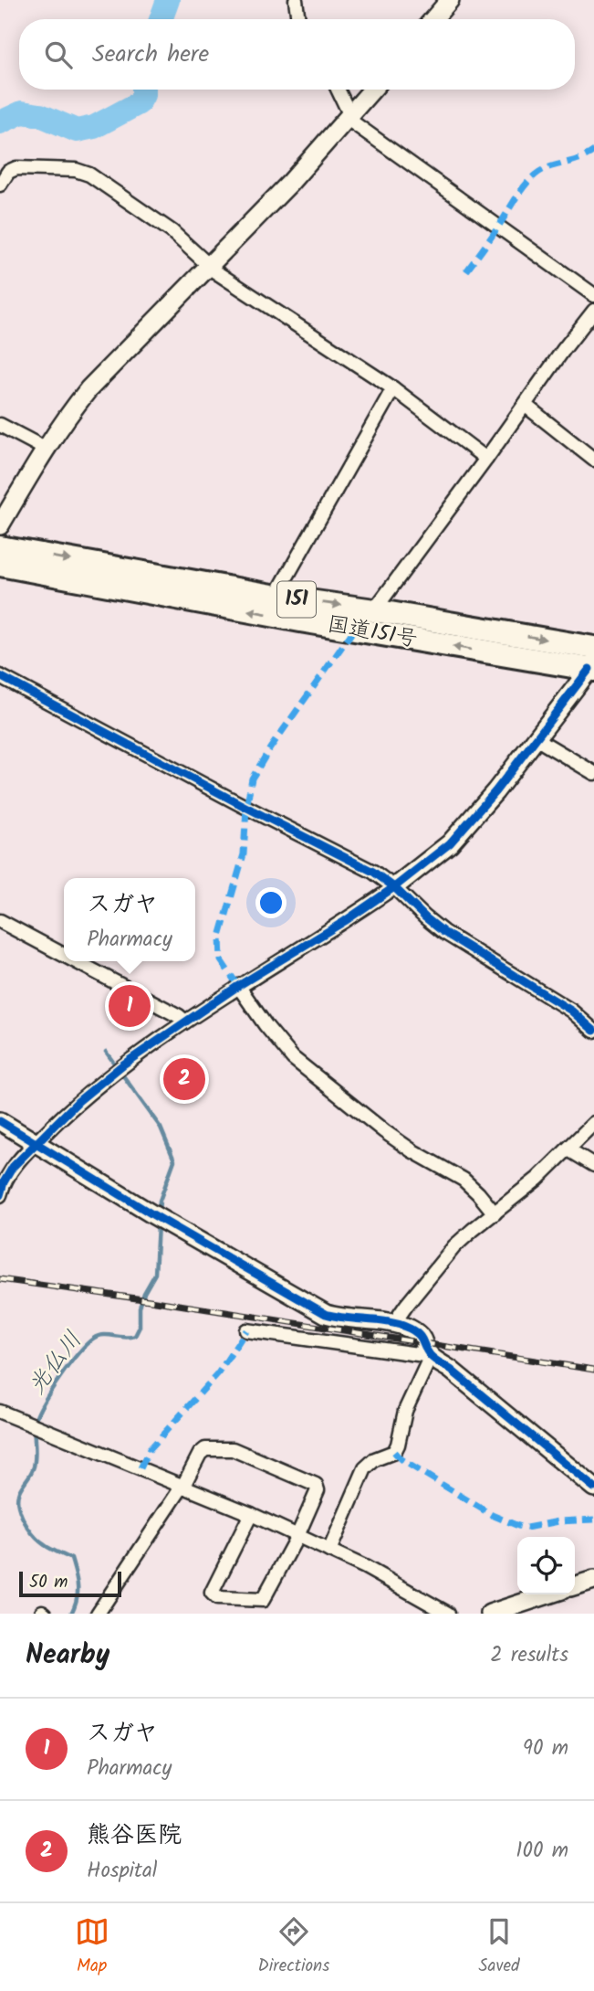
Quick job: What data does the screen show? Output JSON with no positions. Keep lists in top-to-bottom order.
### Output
{
  "streets": {
    "highway": ["151", "国道151号"]
  },
  "water": ["光仏川"],
  "scale_bar": "50 m",
  "page": {
    "search": "Search here",
    "popup": ["スガヤ", "Pharmacy"],
    "pins": ["1", "2"],
    "scale": "50 m",
    "heading": ["Nearby", "2 results"],
    "list": [
      {
        "mark": "1",
        "name": "スガヤ",
        "note": "Pharmacy",
        "value": "90 m"
      },
      {
        "mark": "2",
        "name": "熊谷医院",
        "note": "Hospital",
        "value": "100 m"
      }
    ],
    "nav": ["Map", "Directions", "Saved"]
  }
}
